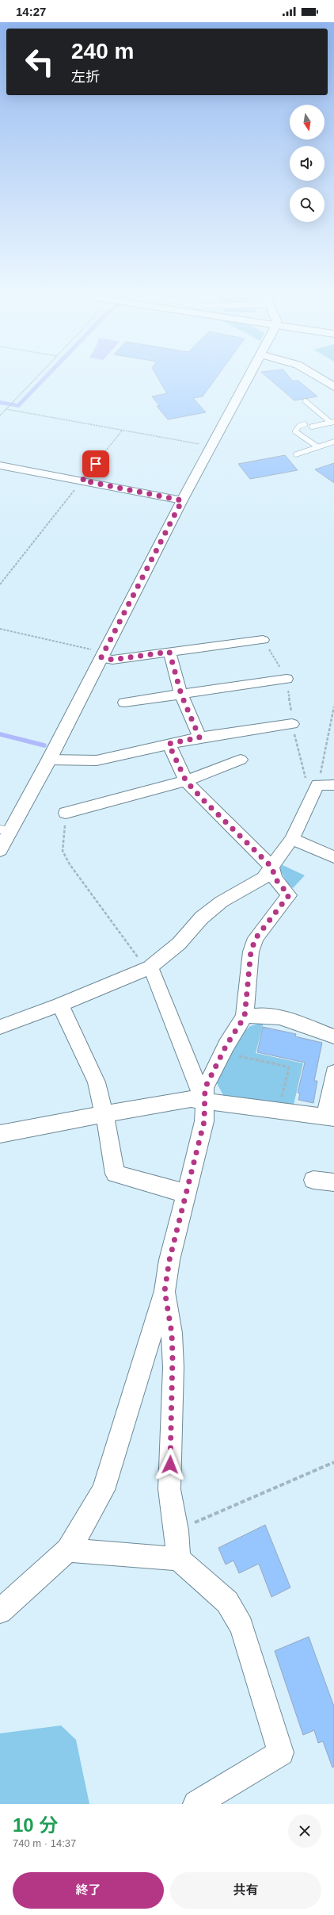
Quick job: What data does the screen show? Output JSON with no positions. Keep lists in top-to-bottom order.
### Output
{
  "north": "bottom",
  "page": {
    "status": "14:27",
    "turn": ["240 m", "左折"],
    "heading": ["10 分", "740 m · 14:37"],
    "buttons": ["終了", "共有"]
  }
}
